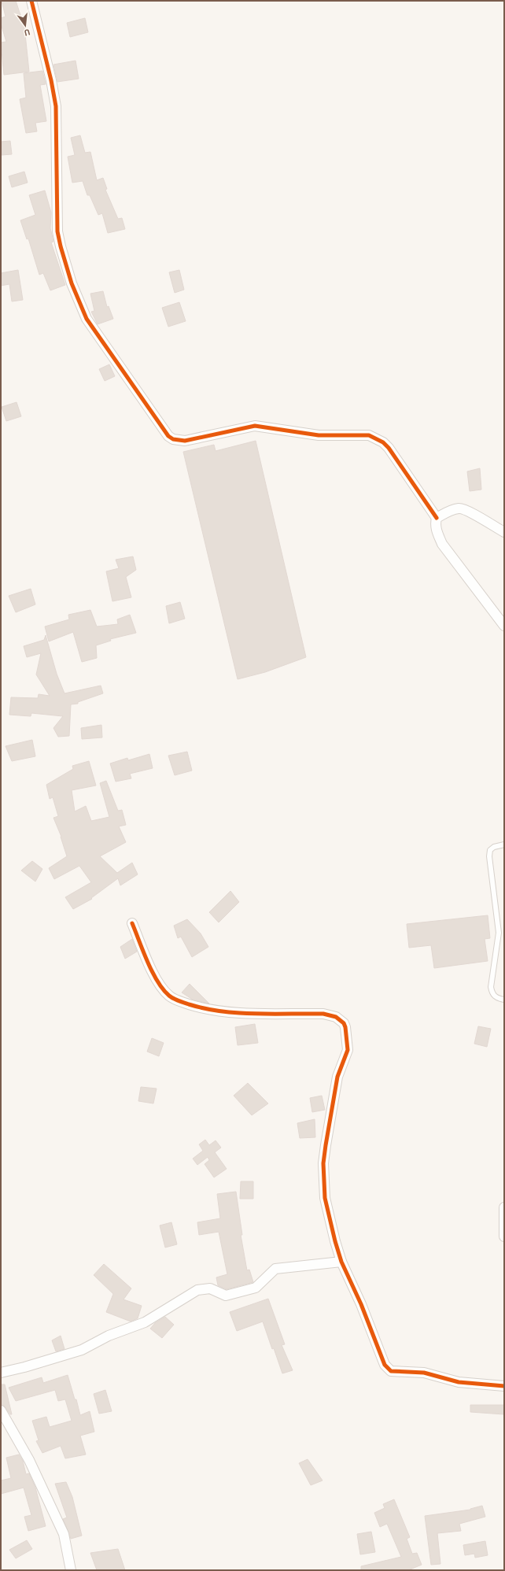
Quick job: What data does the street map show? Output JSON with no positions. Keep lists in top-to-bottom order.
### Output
{
  "north": "bottom"
}
